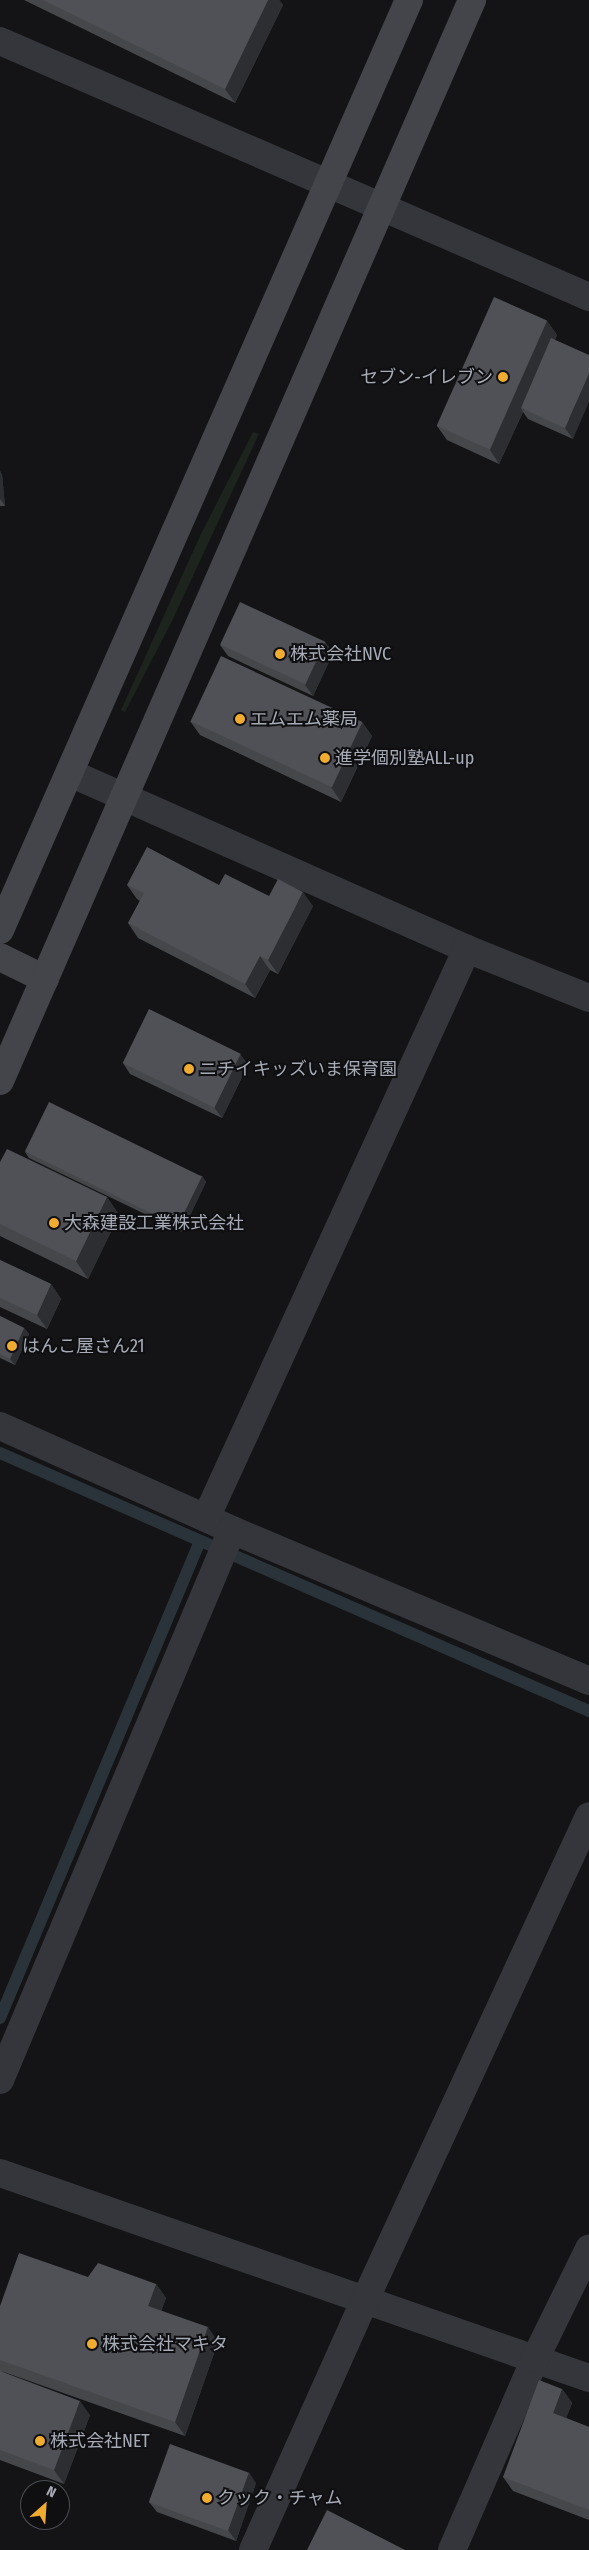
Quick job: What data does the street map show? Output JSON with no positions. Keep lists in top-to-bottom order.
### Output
{
  "places": [
    "セブン-イレブン",
    "株式会社NVC",
    "エムエム薬局",
    "進学個別塾ALL-up",
    "ニチイキッズいま保育園",
    "大森建設工業株式会社",
    "はんこ屋さん21",
    "株式会社マキタ",
    "株式会社NET",
    "クック・チャム"
  ],
  "north": "top right"
}
